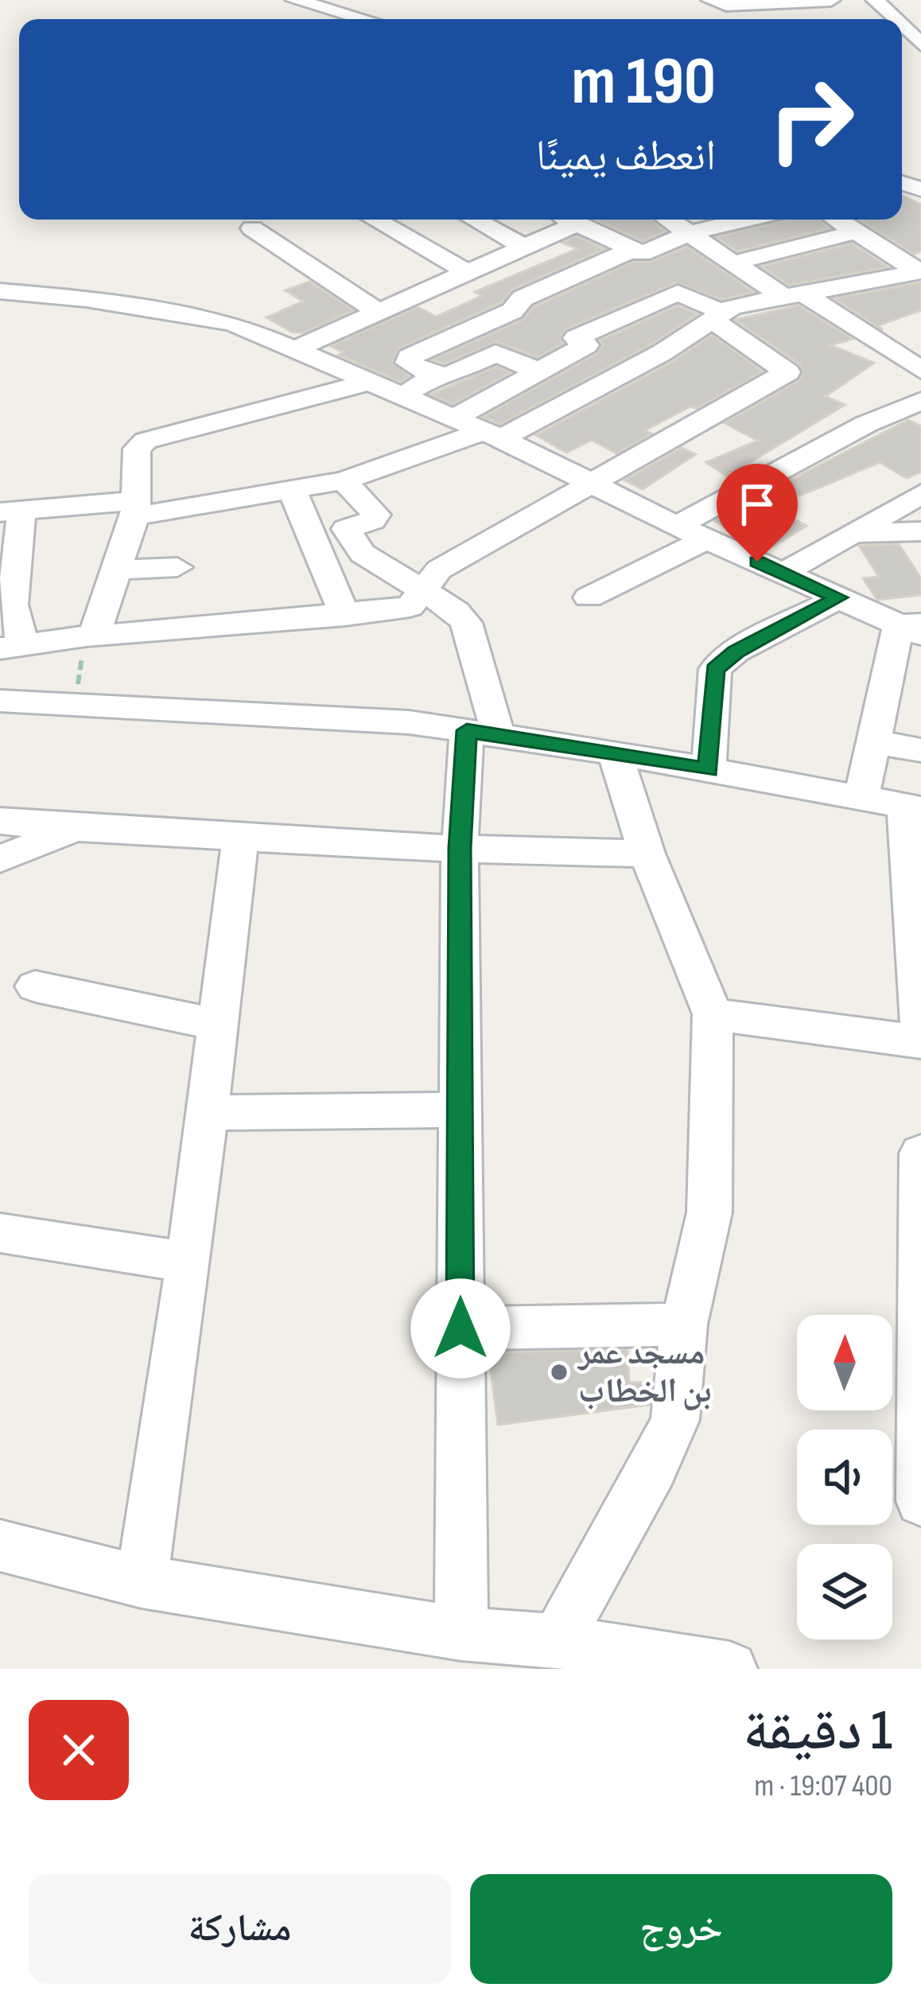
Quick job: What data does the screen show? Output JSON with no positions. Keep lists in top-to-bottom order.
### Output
{
  "places": ["مسجد عمر بن الخطاب"],
  "north": "top",
  "page": {
    "turn": ["190 m", "انعطف يمينًا"],
    "heading": ["1 دقيقة", "400 m · 19:07"],
    "buttons": ["خروج", "مشاركة"]
  }
}
